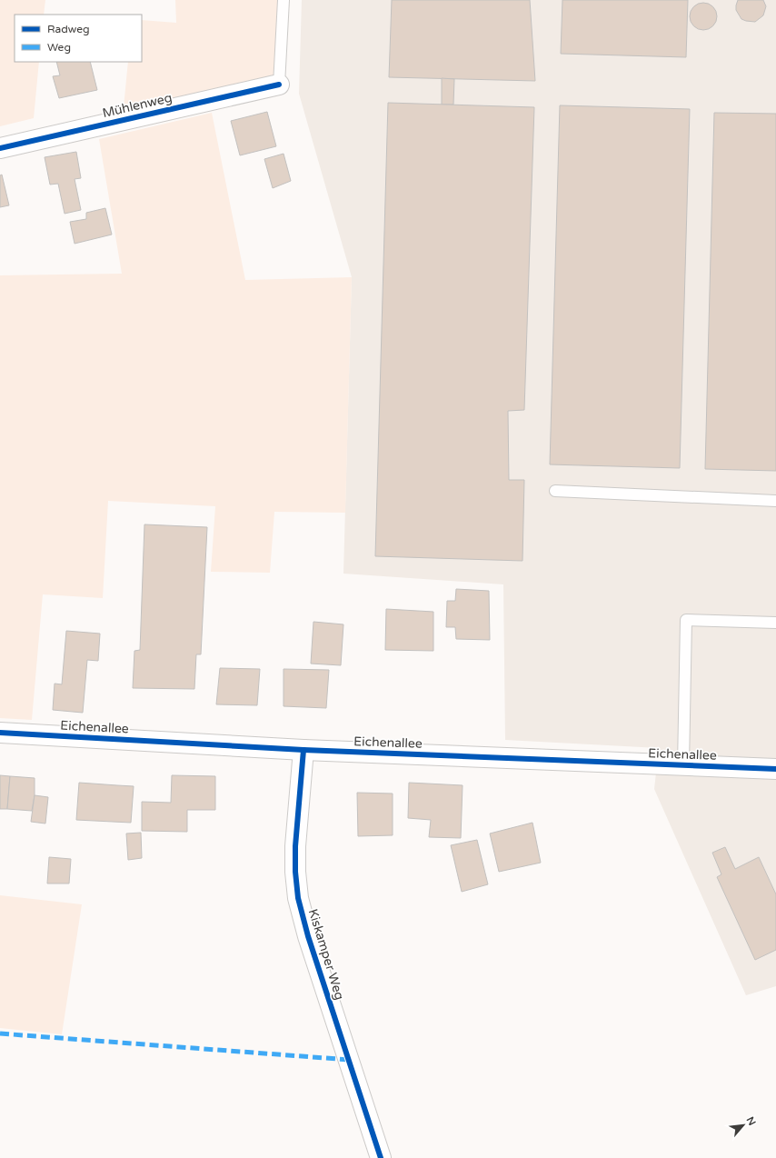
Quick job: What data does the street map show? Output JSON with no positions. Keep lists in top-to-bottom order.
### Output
{
  "streets": {
    "street": ["Mühlenweg", "Eichenallee", "Kiskamper Weg"]
  },
  "crossings": [
    ["Eichenallee", "Kiskamper Weg"]
  ],
  "legend": ["Radweg", "Weg"],
  "north": "top right"
}
